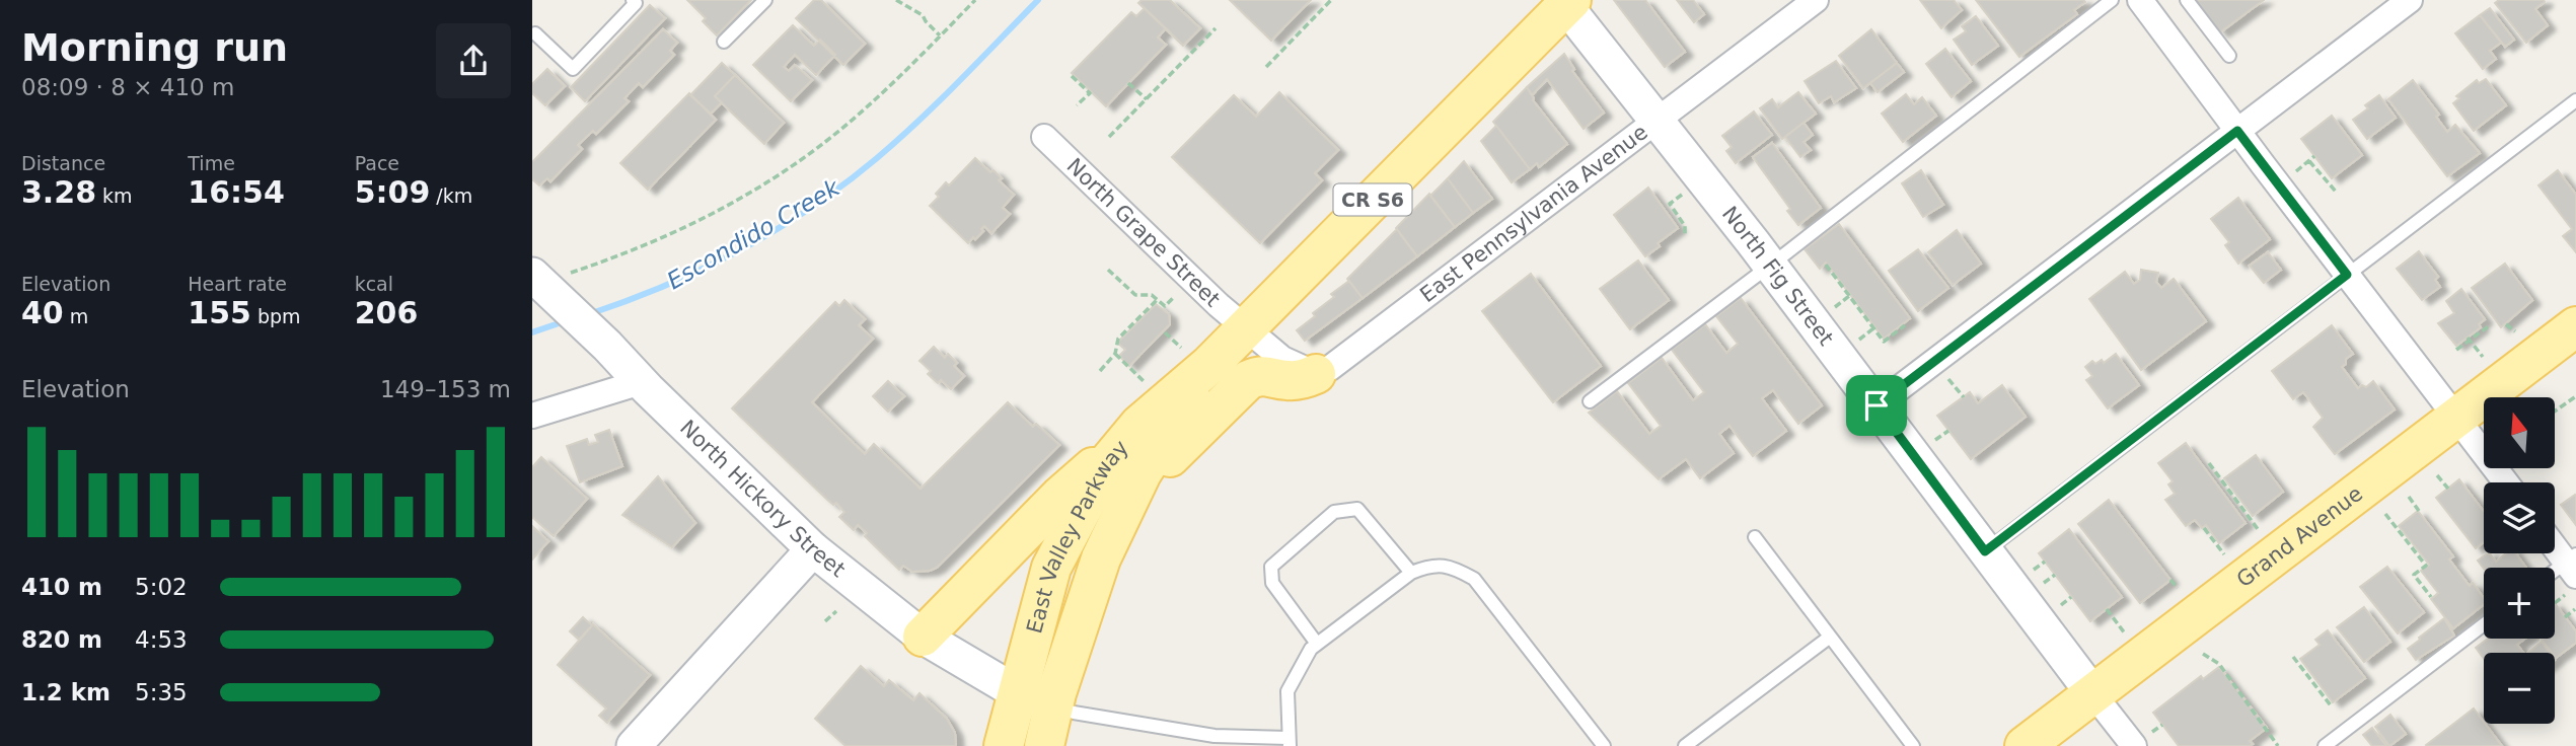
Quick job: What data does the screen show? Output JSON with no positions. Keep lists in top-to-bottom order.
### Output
{
  "streets": {
    "main road": ["CR S6", "Grand Avenue", "East Valley Parkway"],
    "street": [
      "East Pennsylvania Avenue",
      "North Grape Street",
      "North Fig Street",
      "North Hickory Street"
    ]
  },
  "crossings": [
    ["East Pennsylvania Avenue", "North Fig Street"],
    ["North Grape Street", "East Valley Parkway"],
    ["North Fig Street", "Grand Avenue"],
    ["North Fig Street", "East Valley Parkway"],
    ["North Hickory Street", "East Valley Parkway"]
  ],
  "water": ["Escondido Creek"],
  "north": "top",
  "page": {
    "heading": ["Morning run", "08:09 · 8 × 410 m"],
    "stats": [
      ["Distance", "3.28 km"],
      ["Time", "16:54"],
      ["Pace", "5:09 /km"],
      ["Elevation", "40 m"],
      ["Heart rate", "155 bpm"],
      ["kcal", "206"]
    ],
    "chart": ["Elevation", "149–153 m"],
    "map_buttons": ["+", "−"],
    "list": [
      {
        "name": "410 m",
        "note": "5:02"
      },
      {
        "name": "820 m",
        "note": "4:53"
      },
      {
        "name": "1.2 km",
        "note": "5:35"
      }
    ]
  }
}
